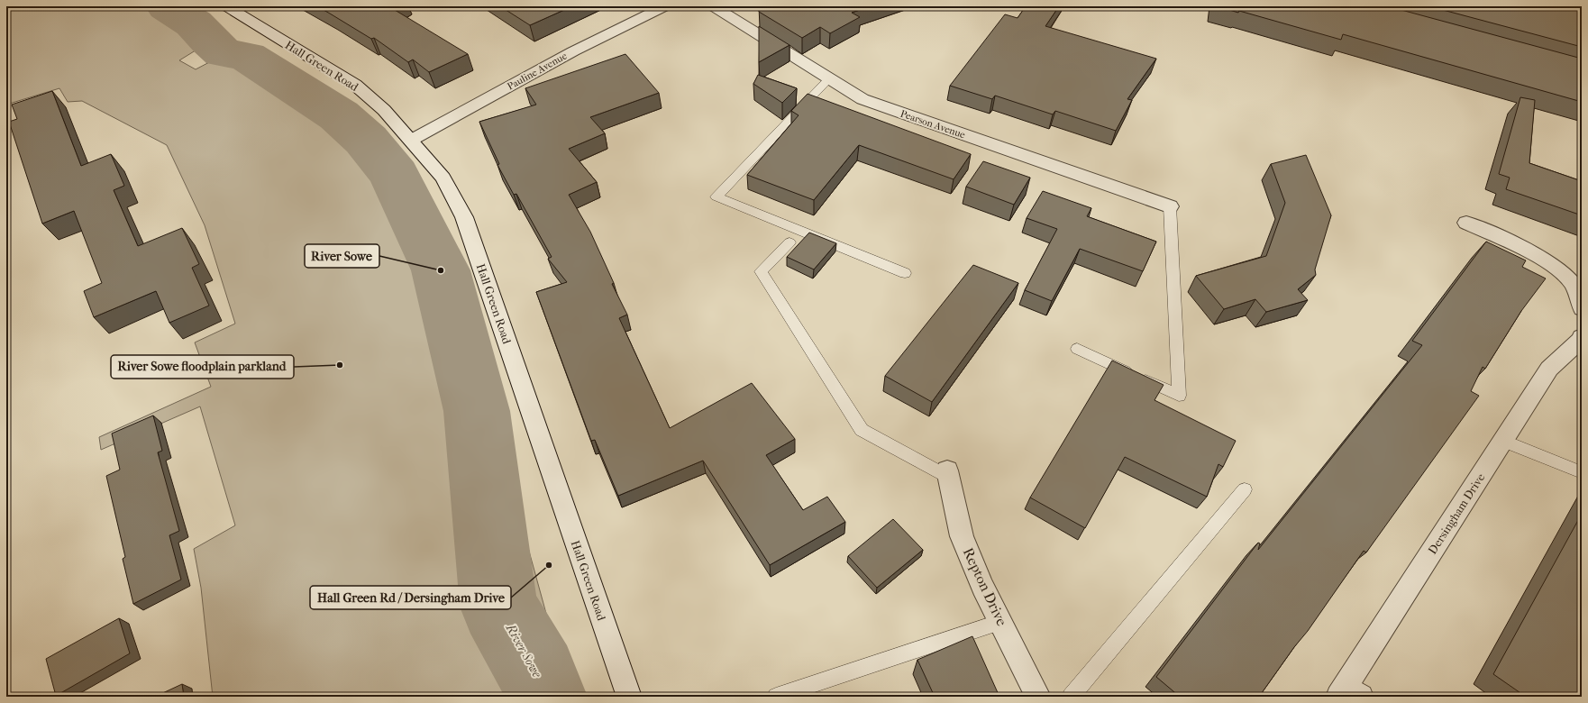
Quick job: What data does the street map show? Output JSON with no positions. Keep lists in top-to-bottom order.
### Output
{
  "streets": {
    "street": [
      "Hall Green Road",
      "Pauline Avenue",
      "Pearson Avenue",
      "Dersingham Drive",
      "Repton Drive"
    ]
  },
  "crossings": [
    ["Hall Green Road", "Pauline Avenue"]
  ],
  "water": ["River Sowe"],
  "places": ["River Sowe", "River Sowe floodplain parkland", "Hall Green Rd / Dersingham Drive"]
}
